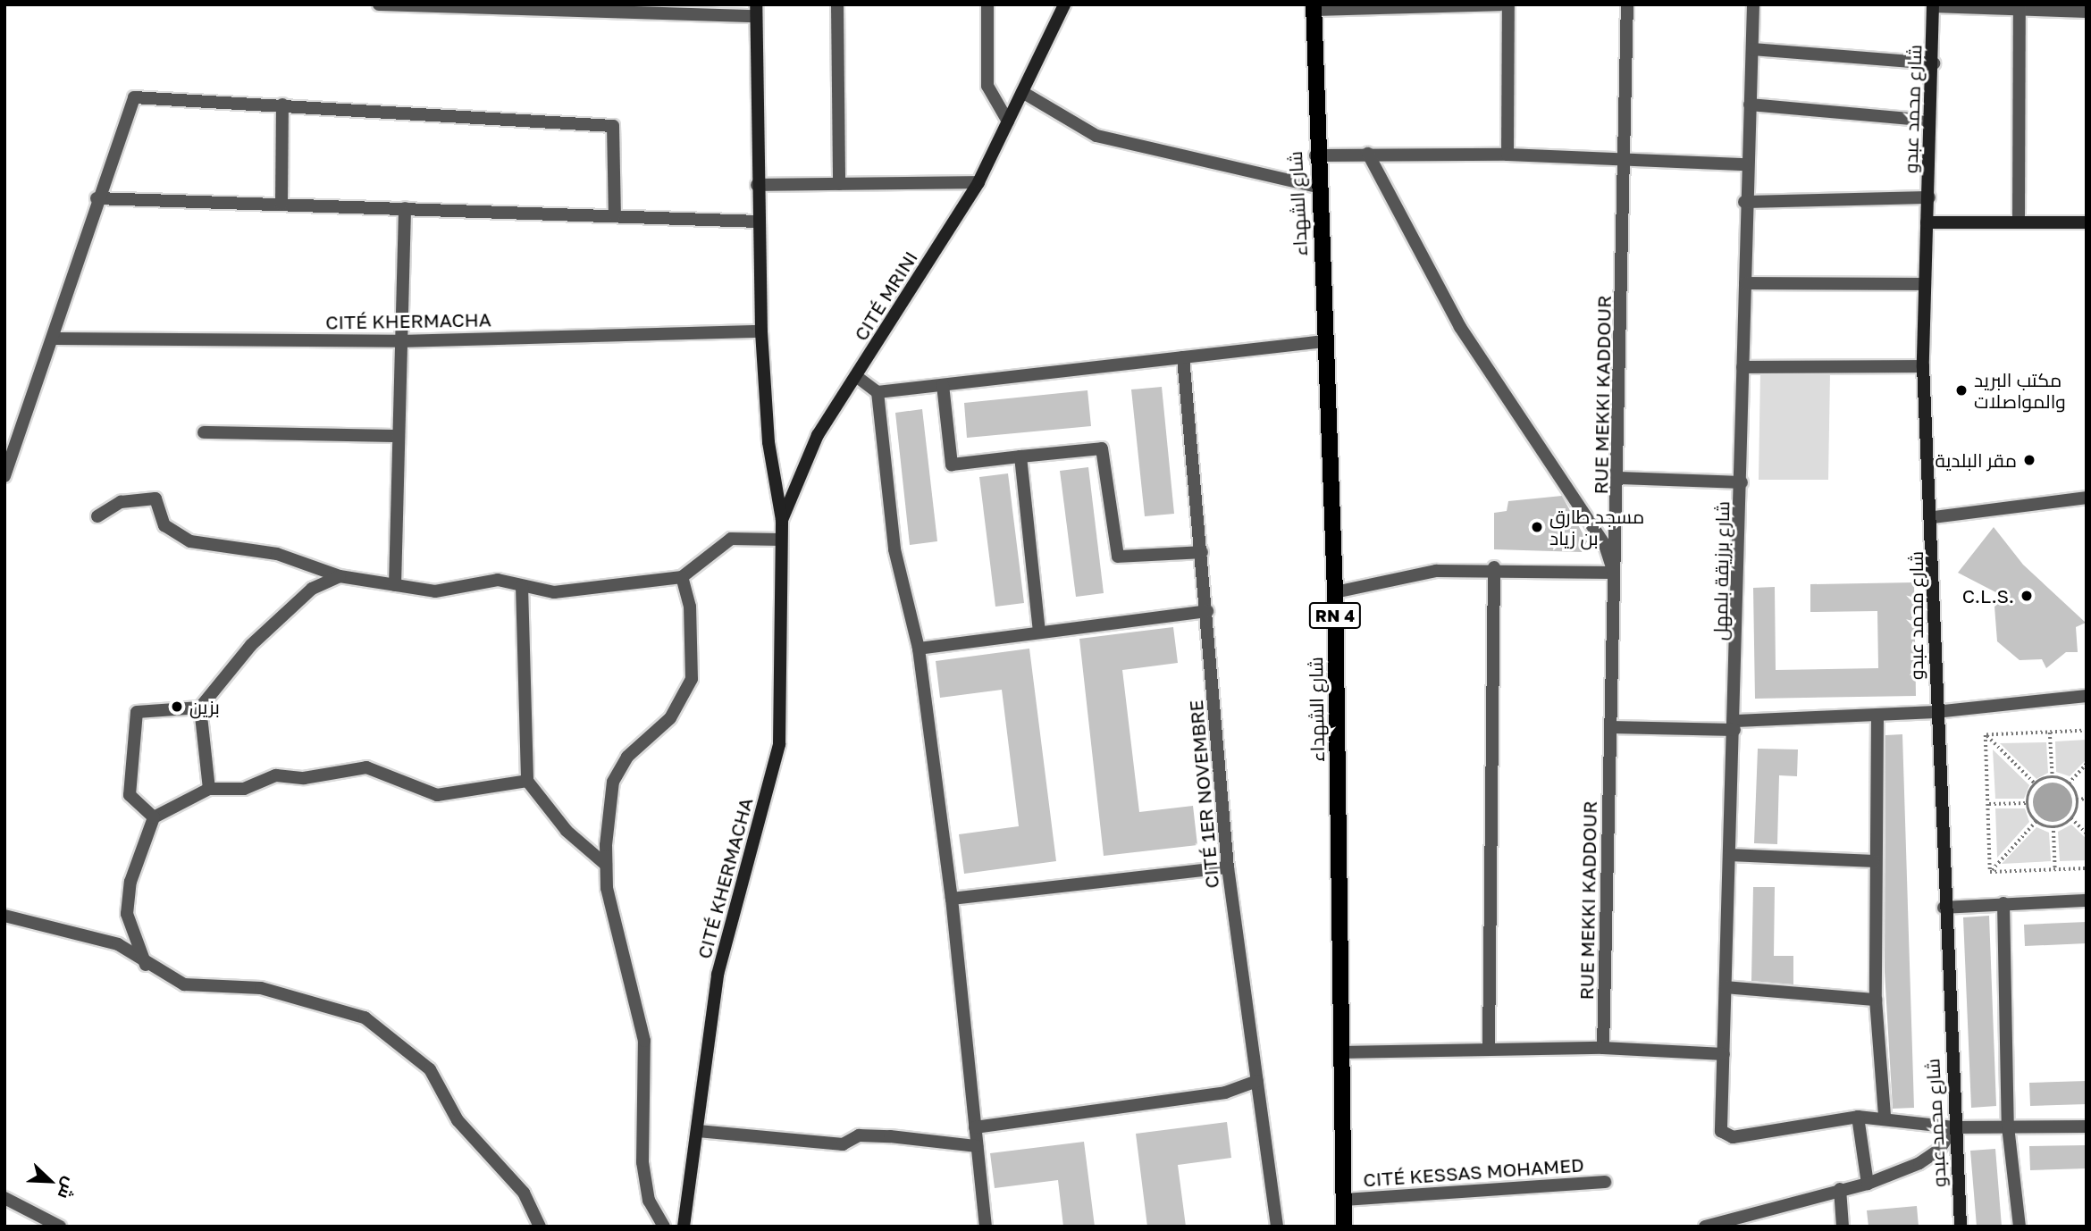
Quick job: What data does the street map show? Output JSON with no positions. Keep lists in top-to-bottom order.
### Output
{
  "streets": {
    "main road": ["شارع الشهداء", "RN 4"],
    "street": [
      "شارع محمد عبدو",
      "CITÉ MRINI",
      "CITÉ KHERMACHA",
      "RUE MEKKI KADDOUR",
      "شارع برزيقة بلمهل",
      "CITÉ 1ER NOVEMBRE",
      "CITÉ KESSAS MOHAMED"
    ]
  },
  "crossings": [
    ["شارع الشهداء", "CITÉ KESSAS MOHAMED"],
    ["CITÉ MRINI", "CITÉ KHERMACHA"]
  ],
  "places": [
    "مكتب البريد والمواصلات",
    "مقر البلدية",
    "مسجد طارق بن زياد",
    "C.L.S.",
    "بزين"
  ],
  "north": "bottom right"
}
